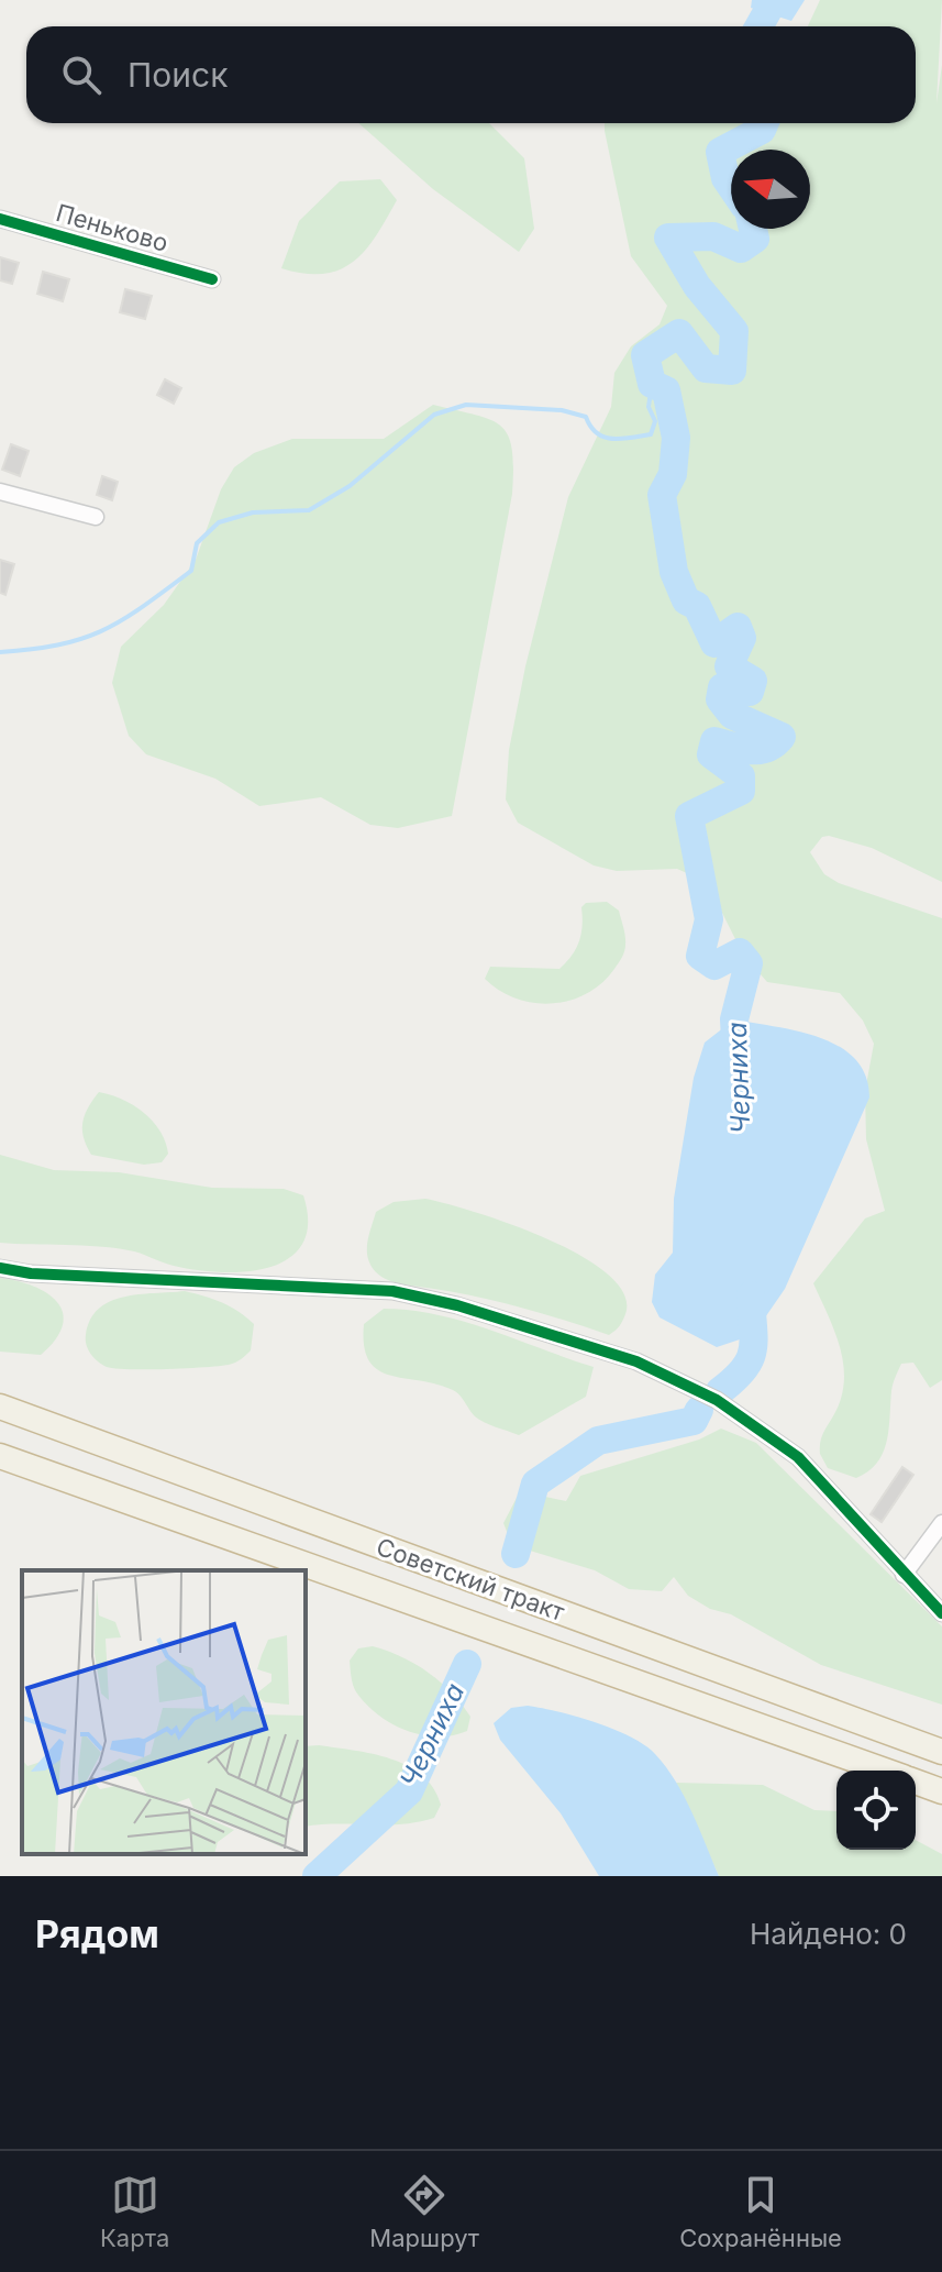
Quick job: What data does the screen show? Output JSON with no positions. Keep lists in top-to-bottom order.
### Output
{
  "streets": {
    "highway": ["Советский тракт"],
    "street": ["Пеньково"]
  },
  "water": ["Черниха"],
  "north": "left",
  "page": {
    "search": "Поиск",
    "heading": ["Рядом", "Найдено: 0"],
    "nav": ["Карта", "Маршрут", "Сохранённые"]
  }
}
